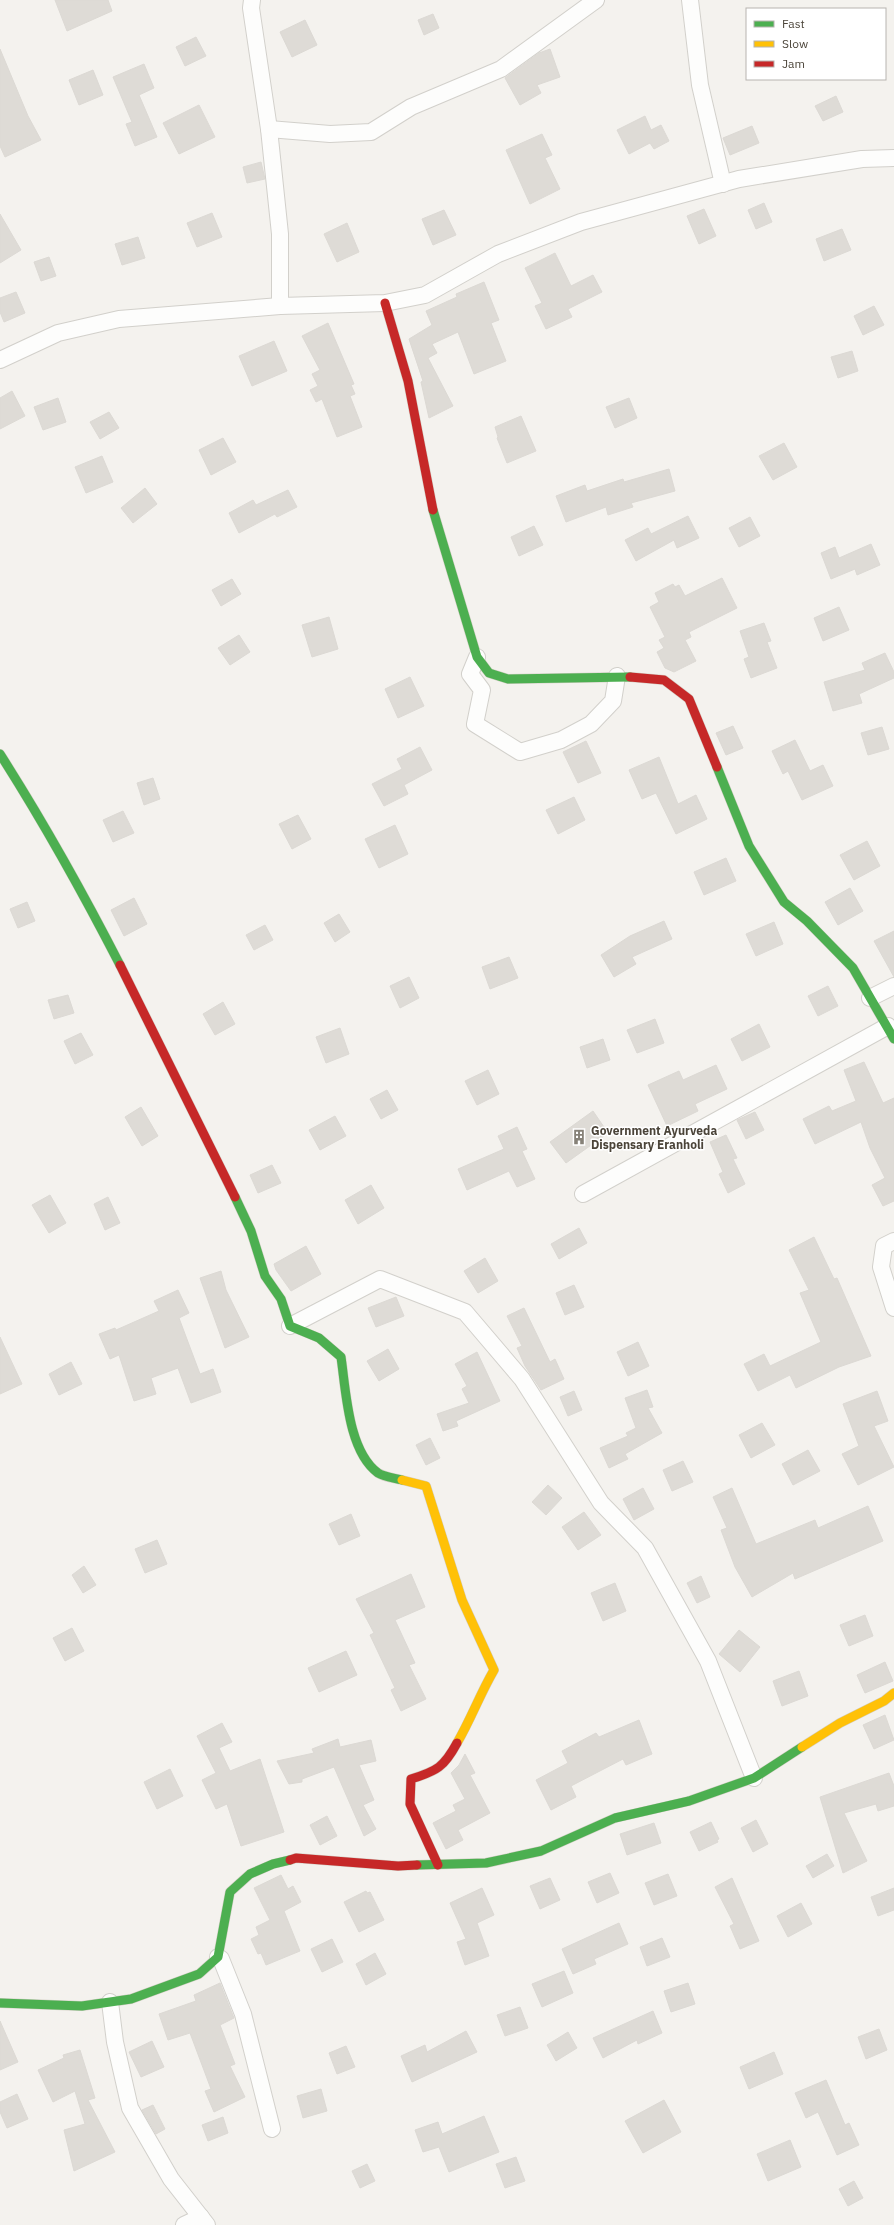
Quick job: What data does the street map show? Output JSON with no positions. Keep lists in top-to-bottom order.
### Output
{
  "places": {
    "building": ["Government Ayurveda Dispensary Eranholi"]
  },
  "legend": ["Fast", "Slow", "Jam"]
}
